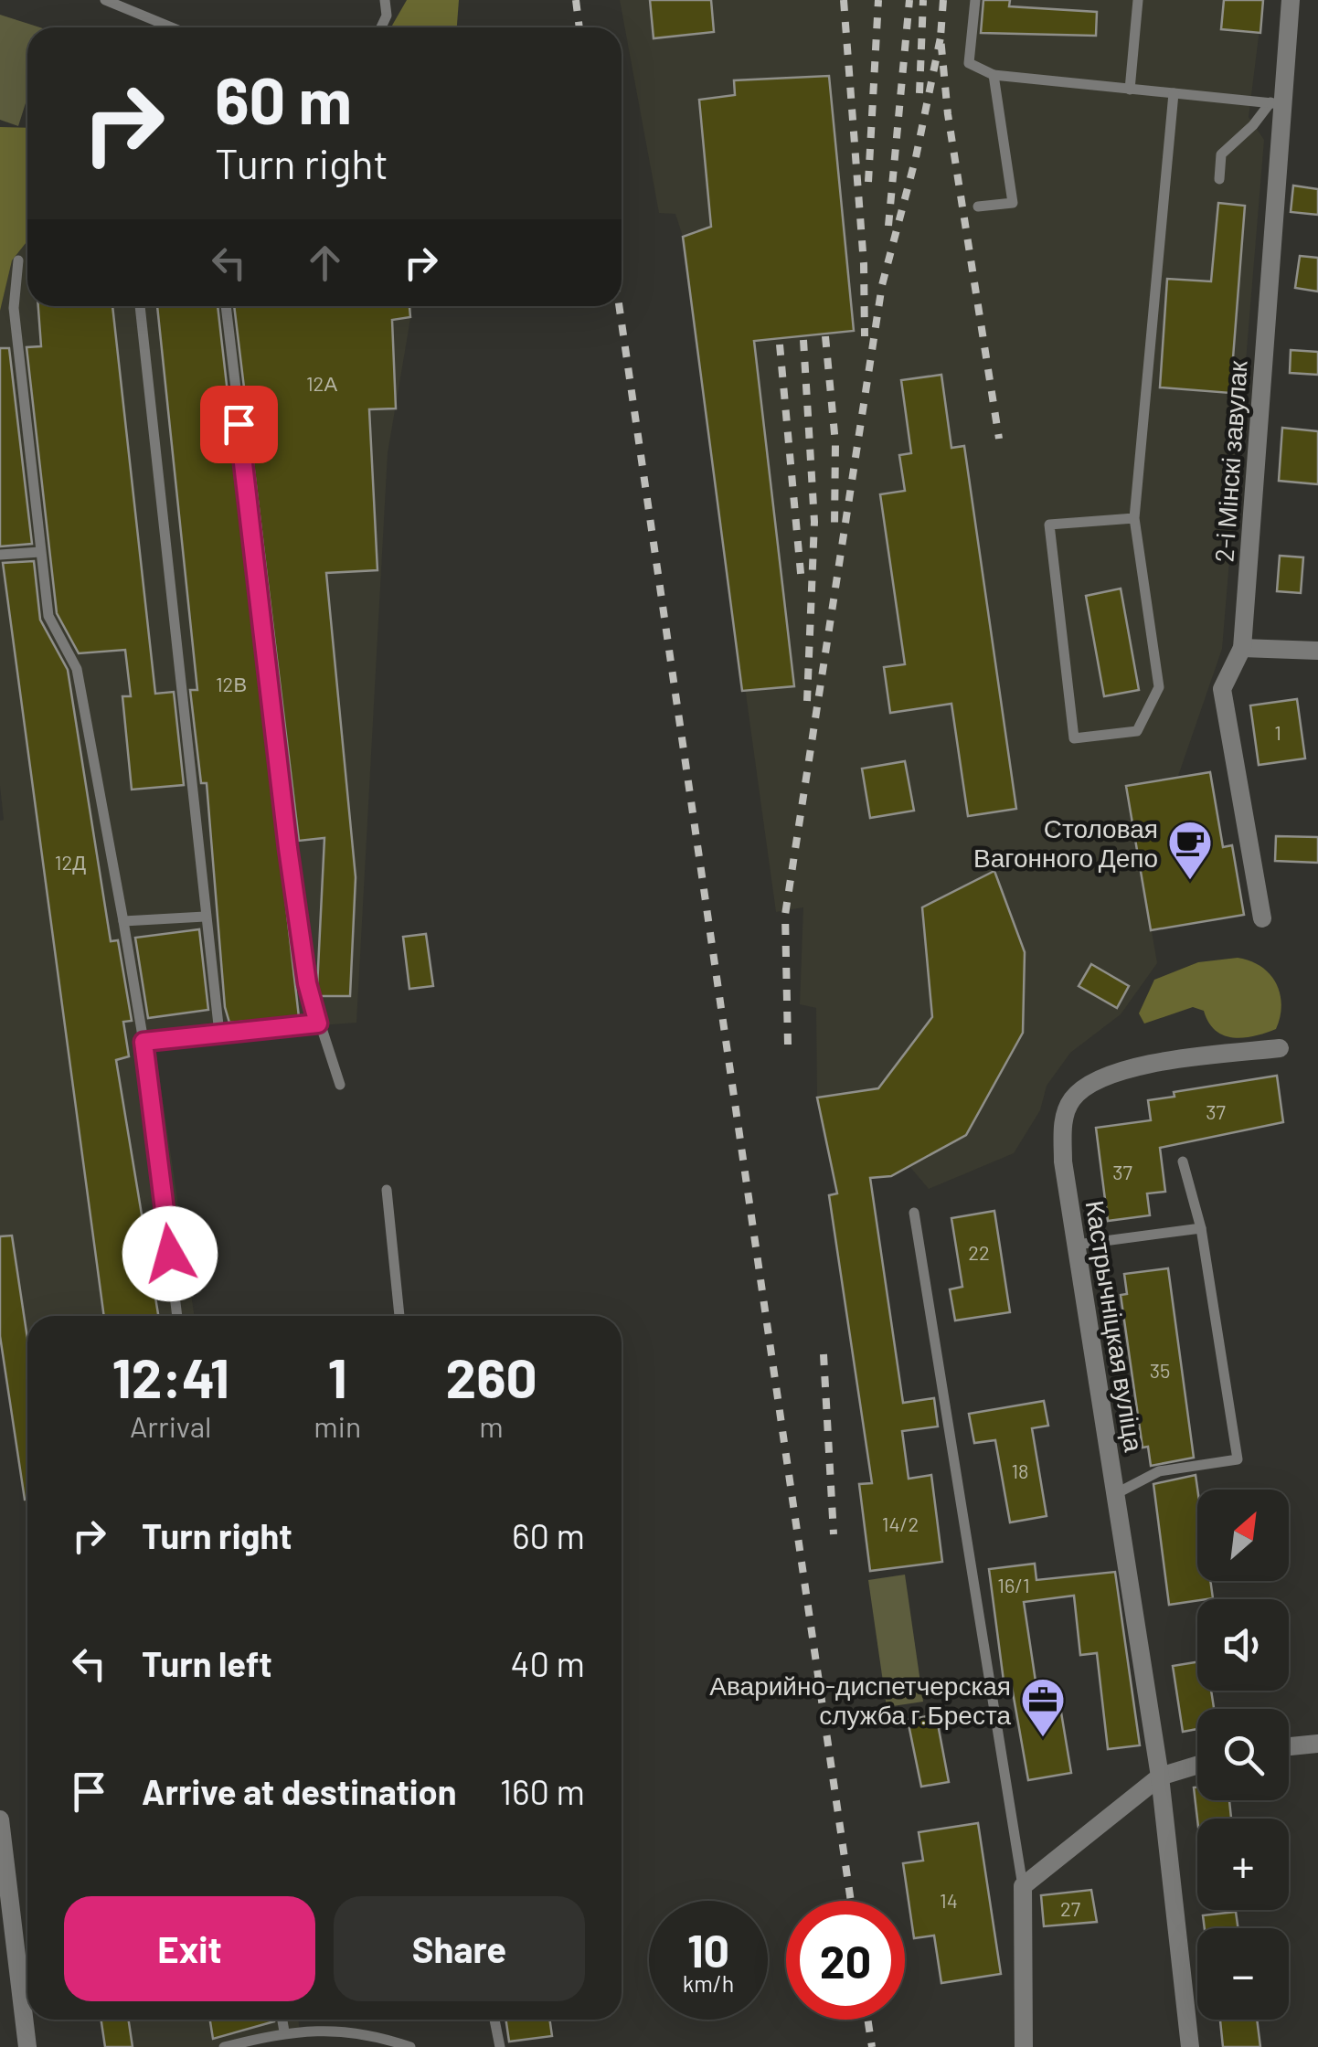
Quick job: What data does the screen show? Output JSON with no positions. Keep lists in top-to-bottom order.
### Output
{
  "streets": {
    "street": ["2-і Мінскі завулак", "Кастрычніцкая вуліца"]
  },
  "places": {
    "cafe": ["Столовая Вагонного Депо"],
    "office": ["Аварийно-диспетчерская служба г.Бреста"]
  },
  "house_numbers": [
    "12А",
    "12В",
    "1",
    "12Д",
    "37",
    "37",
    "22",
    "35",
    "18",
    "14/2",
    "16/1",
    "14",
    "27"
  ],
  "north": "top right",
  "page": {
    "turn": ["60 m", "Turn right"],
    "eta": [
      "12:41",
      "Arrival",
      "1",
      "min",
      "260",
      "m"
    ],
    "list": [
      {
        "name": "Turn right",
        "value": "60 m"
      },
      {
        "name": "Turn left",
        "value": "40 m"
      },
      {
        "name": "Arrive at destination",
        "value": "160 m"
      }
    ],
    "map_buttons": ["+", "−"],
    "buttons": ["Exit", "Share"],
    "speed": "10 km/h",
    "limit": "20"
  }
}
